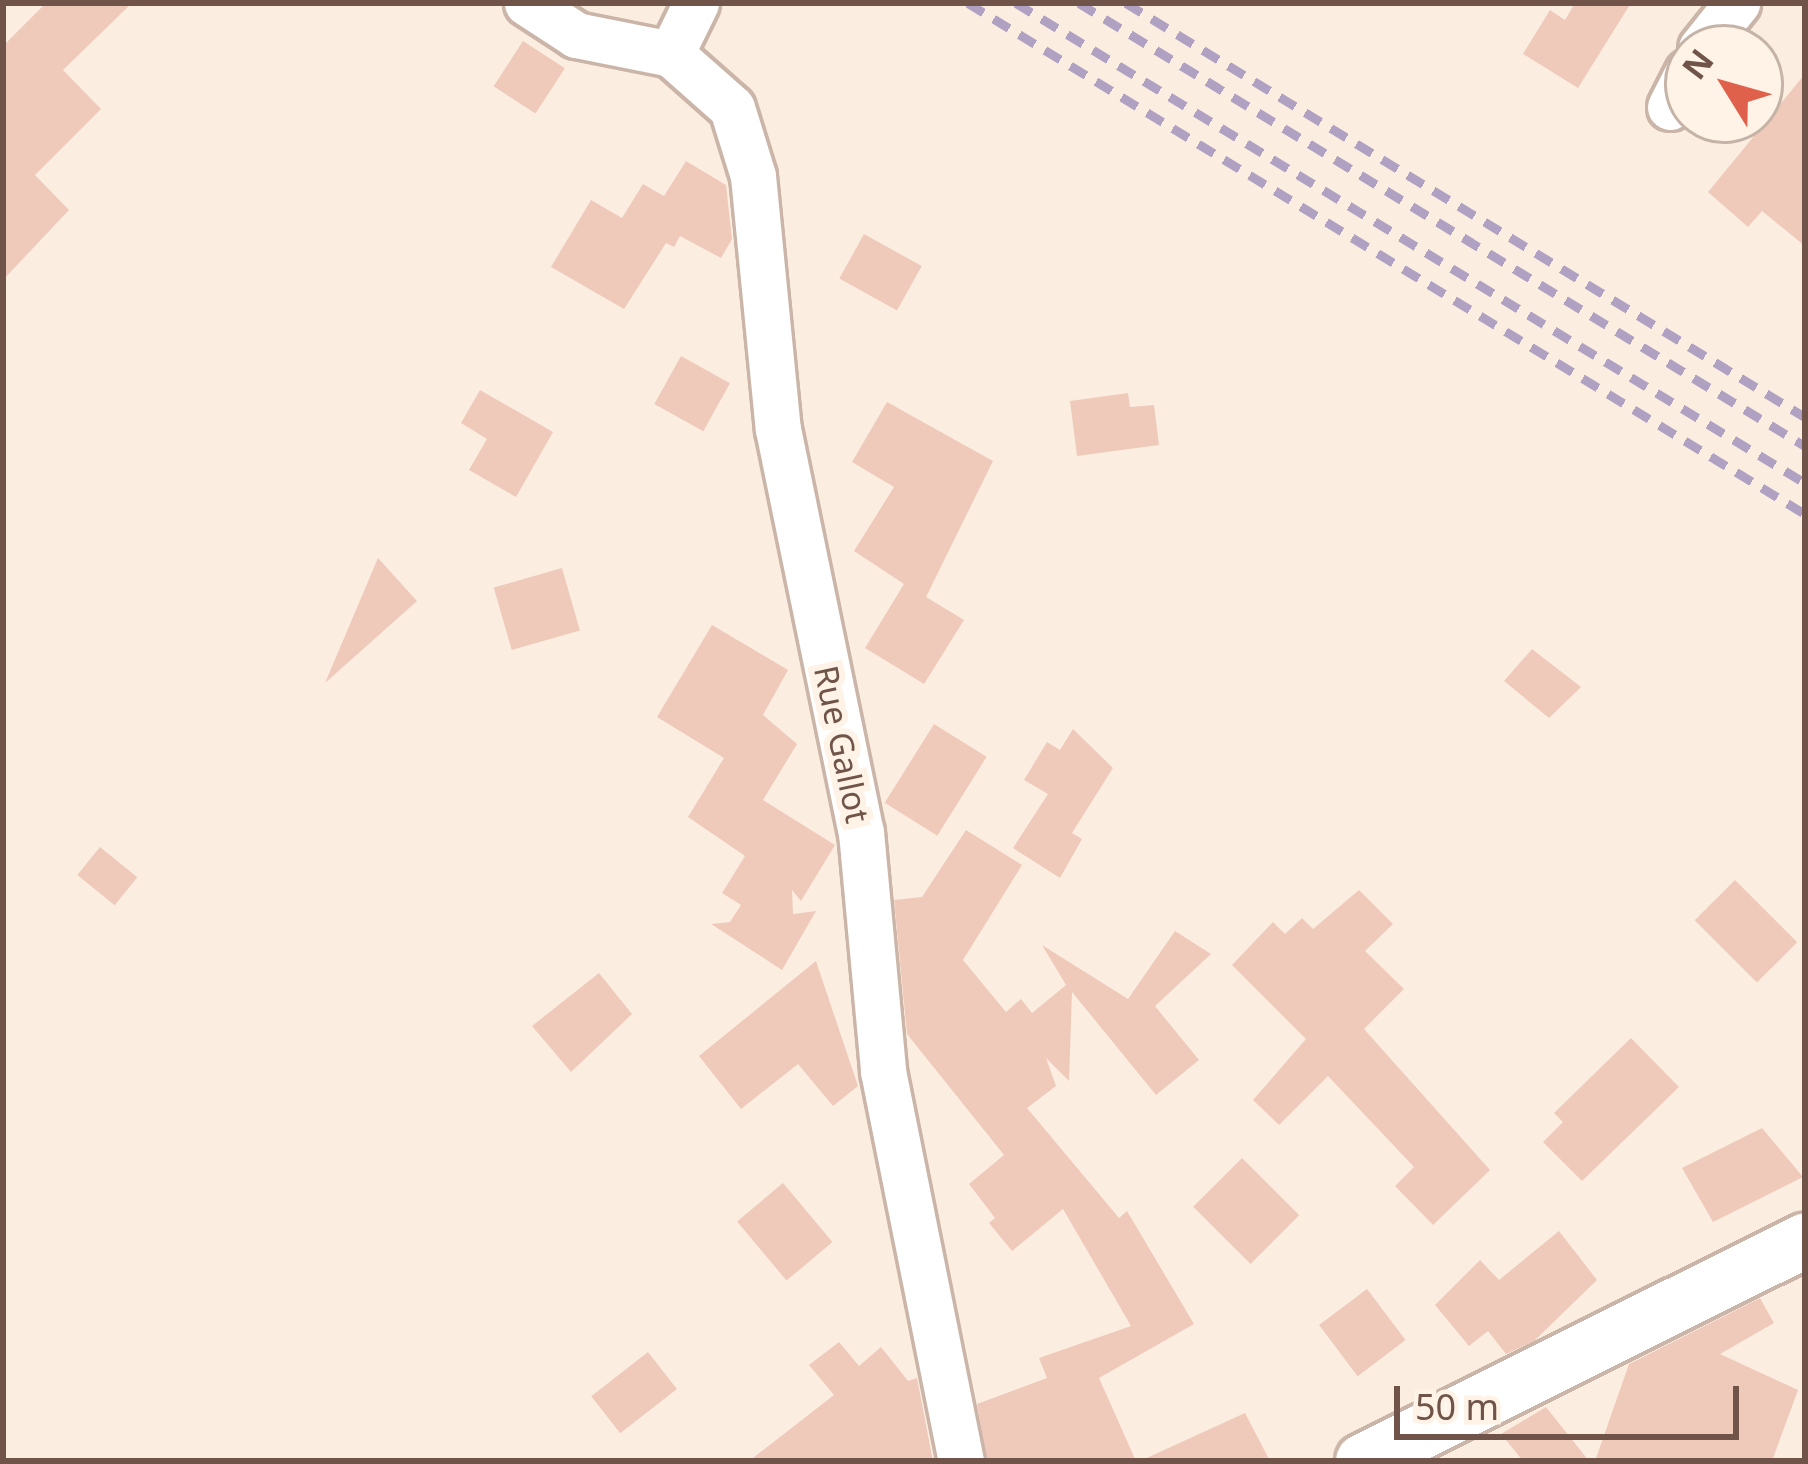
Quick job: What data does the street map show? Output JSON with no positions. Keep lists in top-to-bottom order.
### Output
{
  "streets": {
    "street": ["Rue Gallot"]
  },
  "scale_bar": "50 m",
  "north": "top left"
}
